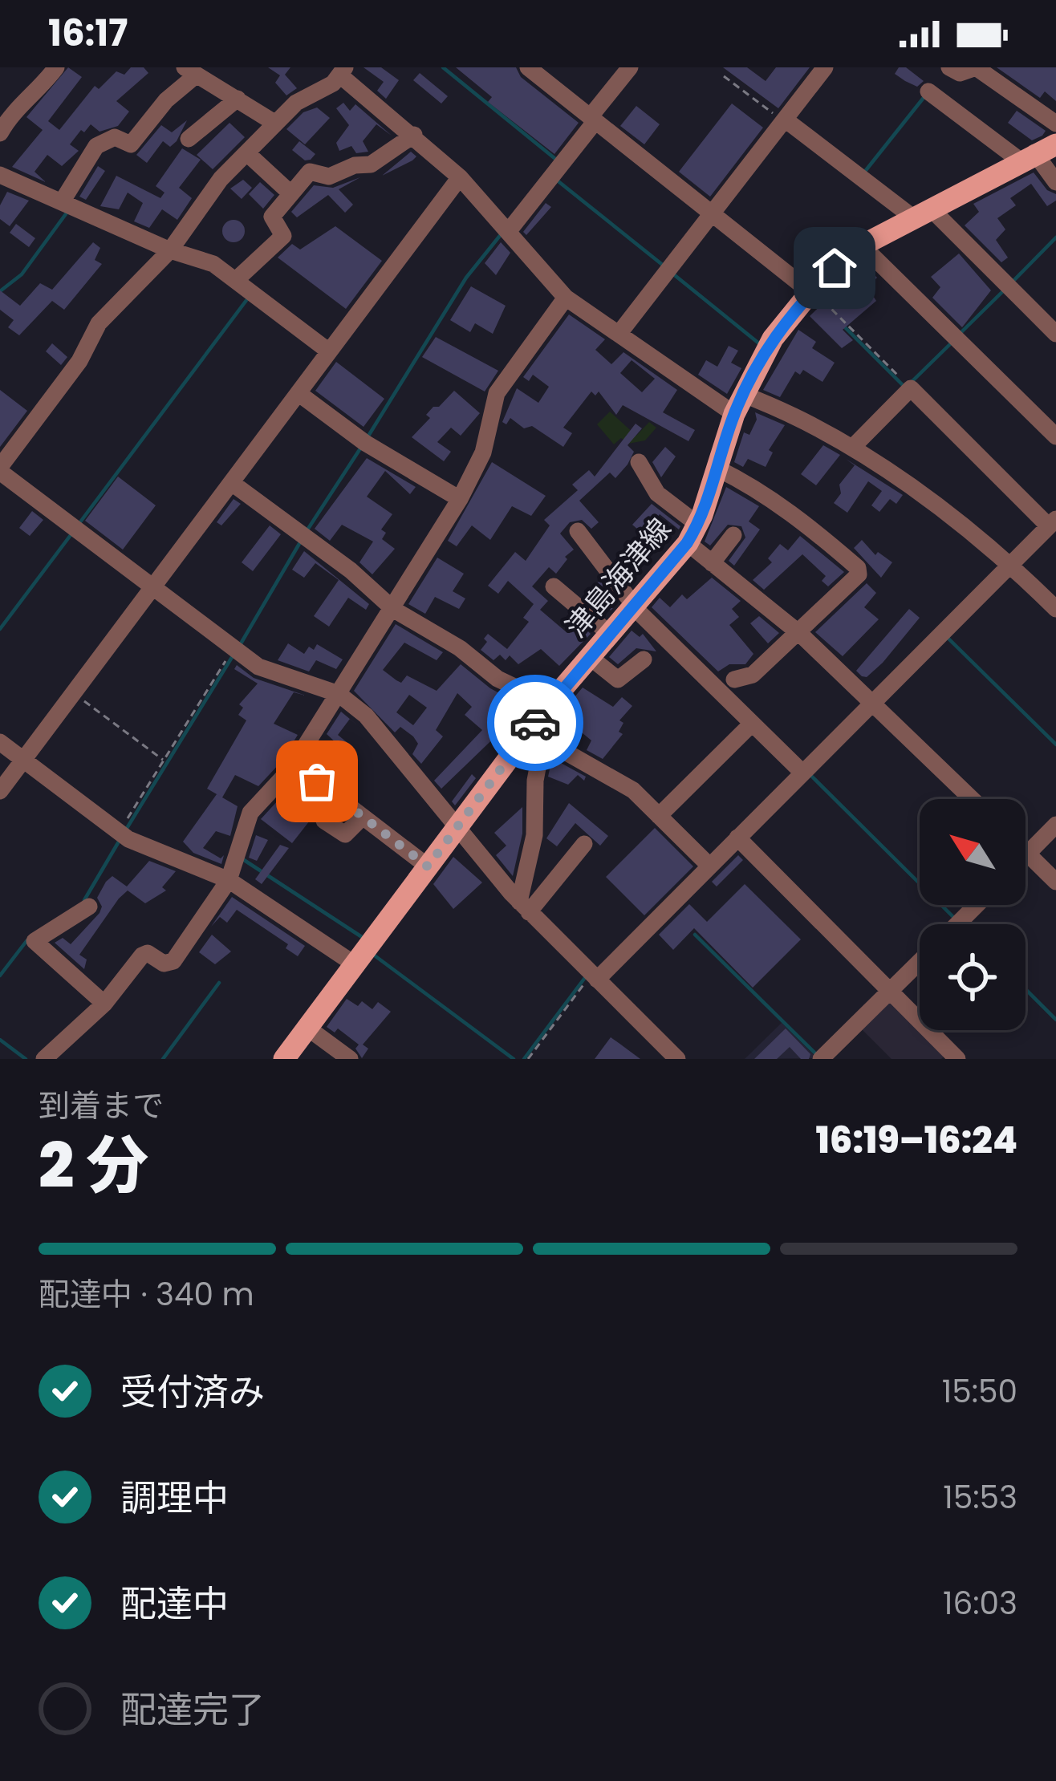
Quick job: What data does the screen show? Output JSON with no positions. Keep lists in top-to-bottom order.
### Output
{
  "streets": {
    "main road": ["津島海津線"]
  },
  "north": "top left",
  "page": {
    "status": "16:17",
    "heading": ["2 分", "到着まで", "16:19–16:24"],
    "bar": "配達中 · 340 m",
    "list": [
      ["受付済み", "15:50"],
      ["調理中", "15:53"],
      ["配達中", "16:03"],
      "配達完了"
    ]
  }
}
